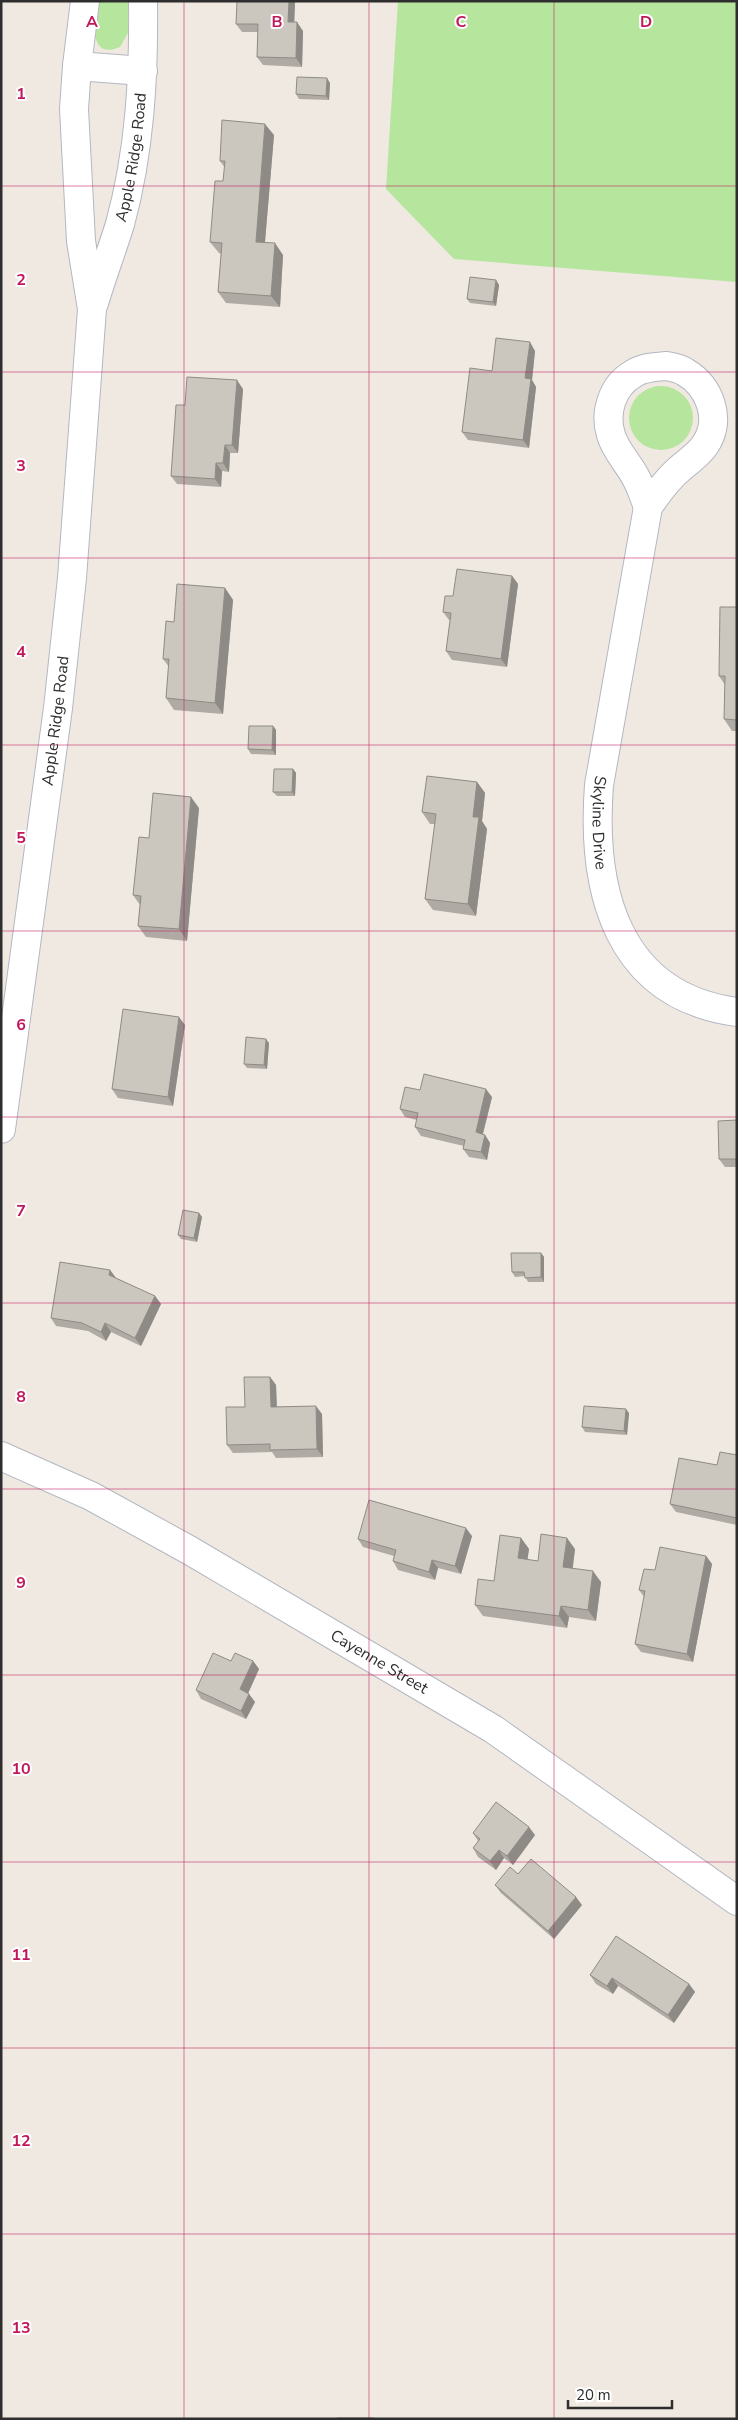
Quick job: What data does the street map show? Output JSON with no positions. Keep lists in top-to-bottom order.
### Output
{
  "streets": {
    "street": ["Apple Ridge Road", "Skyline Drive", "Cayenne Street"]
  },
  "scale_bar": "20 m",
  "grid": {
    "columns": [
      "A",
      "B",
      "C",
      "D"
    ],
    "rows": [
      "1",
      "2",
      "3",
      "4",
      "5",
      "6",
      "7",
      "8",
      "9",
      "10",
      "11",
      "12",
      "13"
    ]
  }
}
